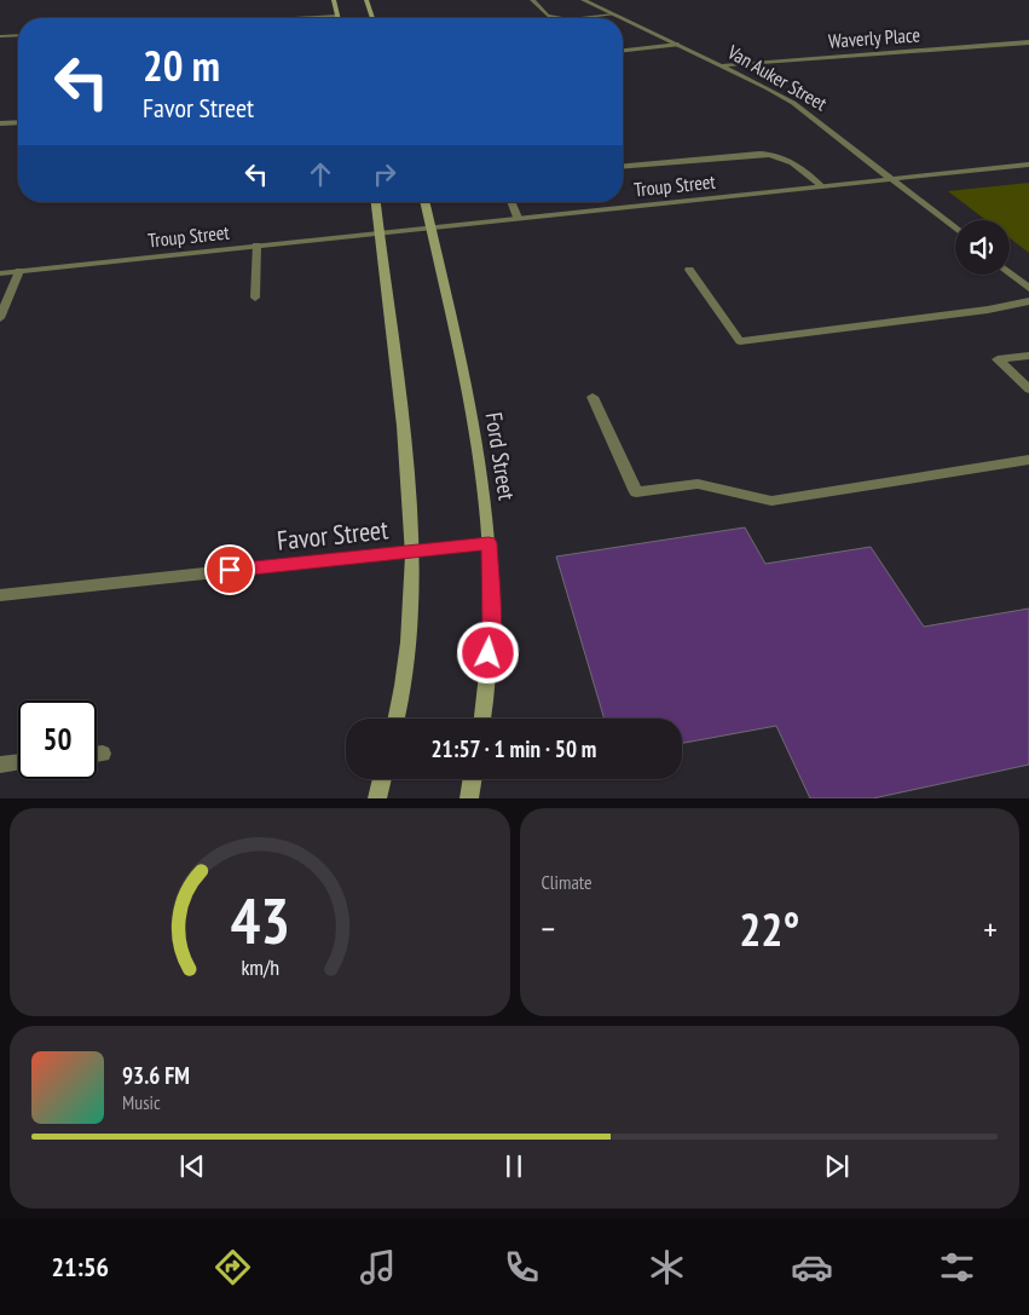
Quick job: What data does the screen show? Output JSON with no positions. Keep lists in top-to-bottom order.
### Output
{
  "streets": {
    "main road": ["Ford Street"],
    "street": [
      "Waverly Place",
      "Van Auker Street",
      "Troup Street",
      "Favor Street"
    ]
  },
  "crossings": [
    ["Waverly Place", "Van Auker Street"],
    ["Van Auker Street", "Troup Street"],
    ["Troup Street", "Ford Street"],
    ["Ford Street", "Favor Street"]
  ],
  "page": {
    "turn": ["20 m", "Favor Street"],
    "limit": "50",
    "trip": "21:57 · 1 min · 50 m",
    "tile": "Climate",
    "heat": ["−", "22°", "+"],
    "song": ["93.6 FM", "Music"],
    "tabs": "21:56",
    "gauge": ["43", "km/h"]
  }
}
